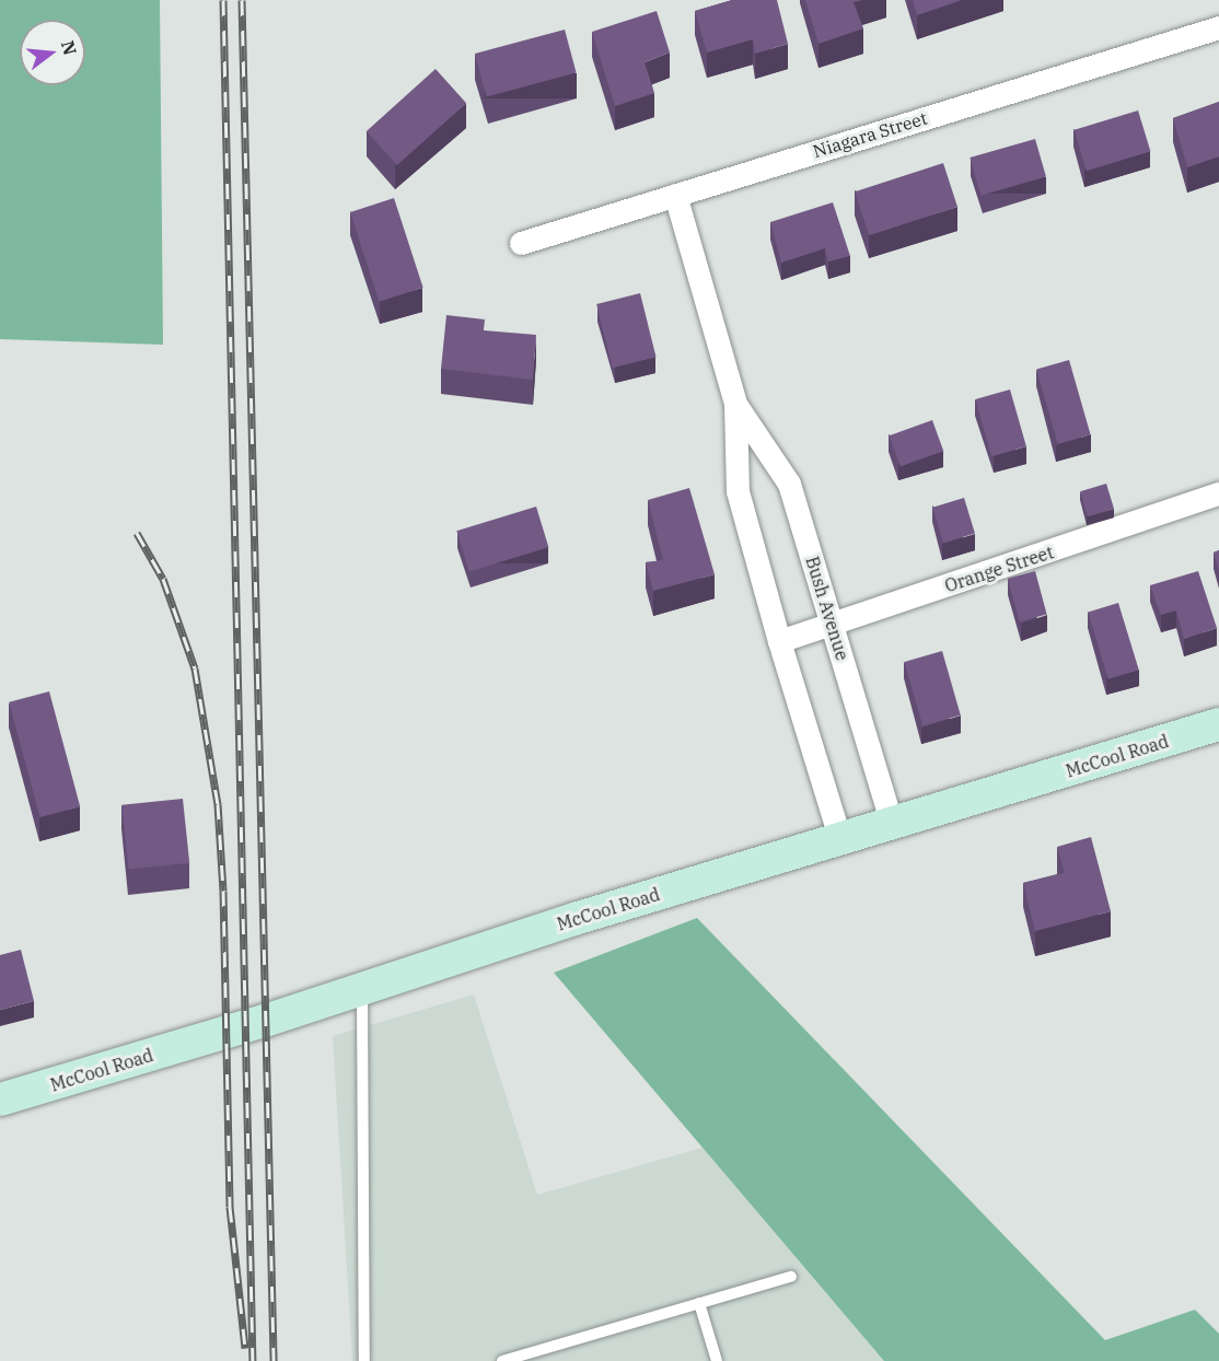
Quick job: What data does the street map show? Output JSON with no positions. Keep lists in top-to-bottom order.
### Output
{
  "streets": {
    "street": [
      "Niagara Street",
      "Orange Street",
      "Bush Avenue",
      "McCool Road"
    ]
  },
  "crossings": [
    ["Niagara Street", "Bush Avenue"],
    ["Orange Street", "Bush Avenue"],
    ["Bush Avenue", "McCool Road"]
  ],
  "north": "right"
}
